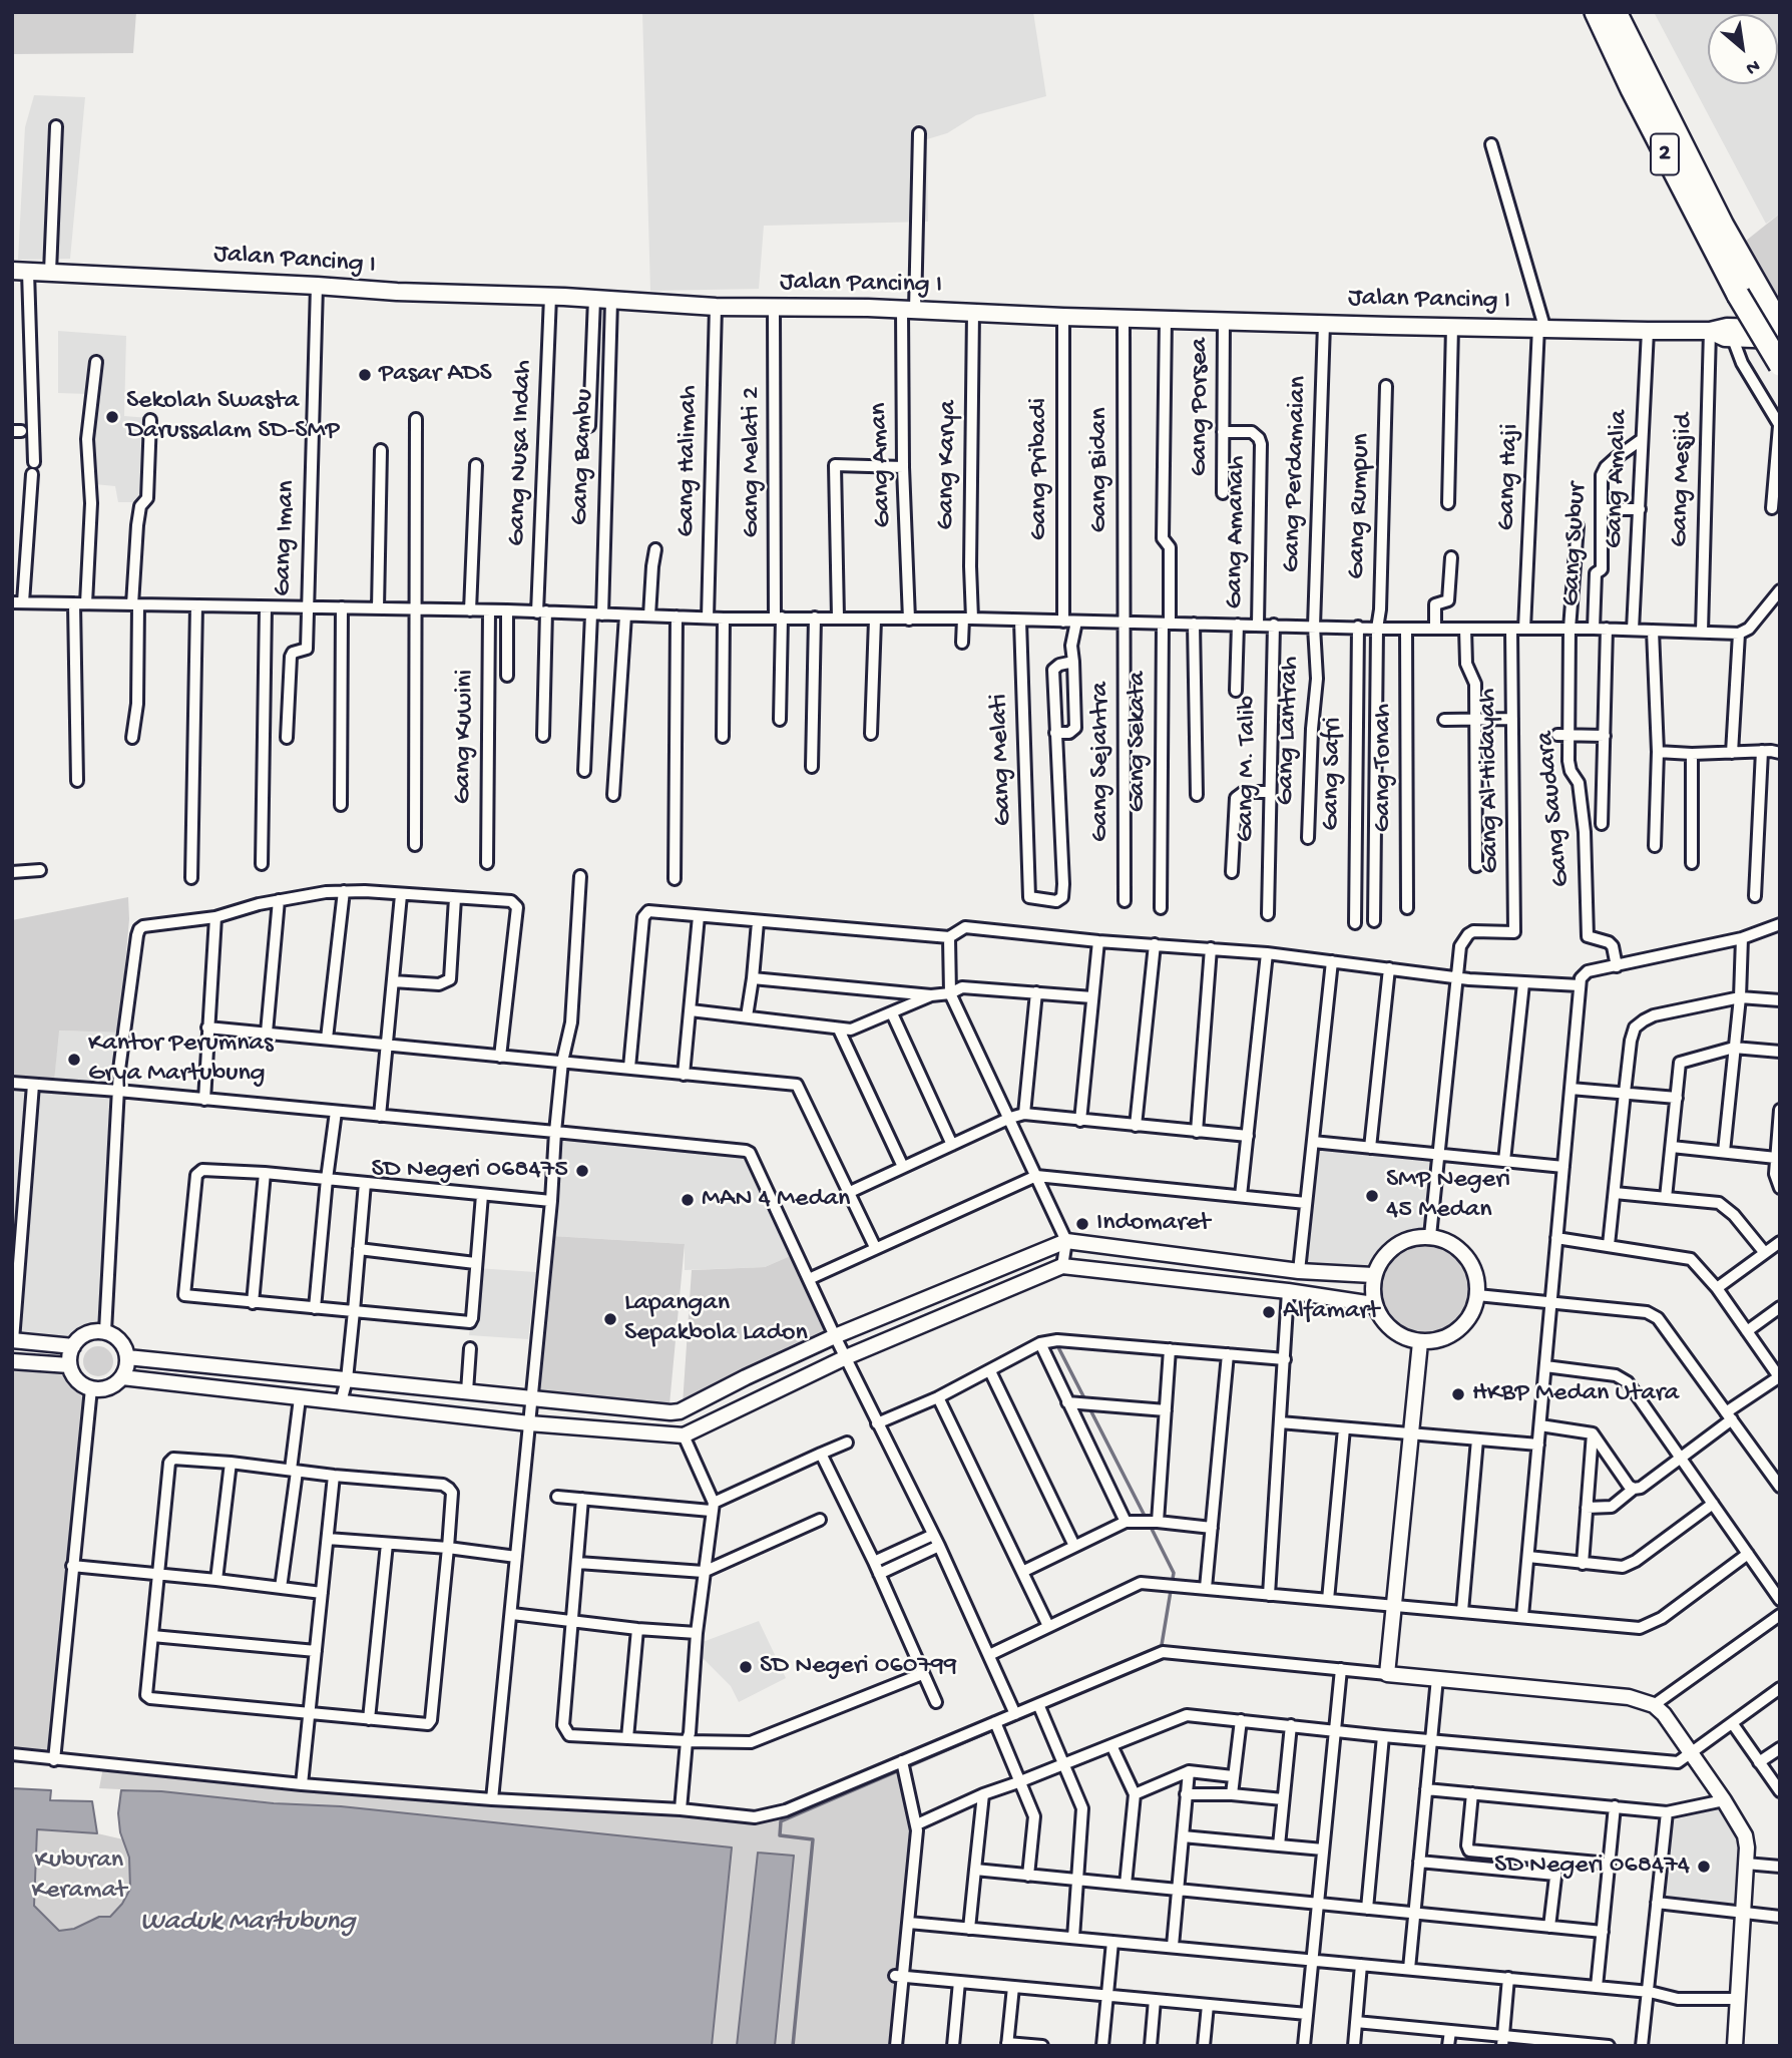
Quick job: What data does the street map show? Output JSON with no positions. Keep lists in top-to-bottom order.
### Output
{
  "streets": {
    "highway": ["2"],
    "main road": ["Jalan Pancing I"],
    "street": [
      "Gang Porsea",
      "Gang Nusa Indah",
      "Gang Bambu",
      "Gang Halimah",
      "Gang Melati 2",
      "Gang Aman",
      "Gang Karya",
      "Gang Pribadi",
      "Gang Bidan",
      "Gang Perdamaian",
      "Gang Haji",
      "Gang Amalia",
      "Gang Mesjid",
      "Gang Rumpun",
      "Gang Amanah",
      "Gang Iman",
      "Gang Subur",
      "Gang Lantrah",
      "Gang Kuwini",
      "Gang Sekata",
      "Gang Melati",
      "Gang Sejahtra",
      "Gang Tonah",
      "Gang M. Talib",
      "Gang Safri",
      "Gang Al-Hidayah",
      "Gang Saudara"
    ]
  },
  "crossings": [
    ["2", "Jalan Pancing I"],
    ["Jalan Pancing I", "Gang Porsea"],
    ["Jalan Pancing I", "Gang Nusa Indah"],
    ["Jalan Pancing I", "Gang Bambu"],
    ["Jalan Pancing I", "Gang Halimah"],
    ["Jalan Pancing I", "Gang Melati 2"],
    ["Jalan Pancing I", "Gang Aman"],
    ["Jalan Pancing I", "Gang Karya"],
    ["Jalan Pancing I", "Gang Pribadi"],
    ["Jalan Pancing I", "Gang Bidan"],
    ["Jalan Pancing I", "Gang Perdamaian"],
    ["Jalan Pancing I", "Gang Haji"],
    ["Jalan Pancing I", "Gang Amalia"],
    ["Jalan Pancing I", "Gang Mesjid"],
    ["Jalan Pancing I", "Gang Iman"],
    ["Jalan Pancing I", "Gang Sekata"],
    ["Gang Porsea", "Gang Amanah"],
    ["Gang Bidan", "Gang Sejahtra"],
    ["Gang Perdamaian", "Gang Lantrah"],
    ["Gang Amalia", "Gang Subur"]
  ],
  "water": ["Waduk Martubung"],
  "parks": ["Kuburan Keramat"],
  "places": [
    "Pasar ADS",
    "Sekolah Swasta Darussalam SD-SMP",
    "Kantor Perumnas Grya Martubung",
    "SD Negeri 068475",
    "SMP Negeri 45 Medan",
    "MAN 4 Medan",
    "Indomaret",
    "Alfamart",
    "Lapangan Sepakbola Ladon",
    "HKBP Medan Utara",
    "SD Negeri 060799",
    "SD Negeri 068474"
  ],
  "north": "bottom right"
}
